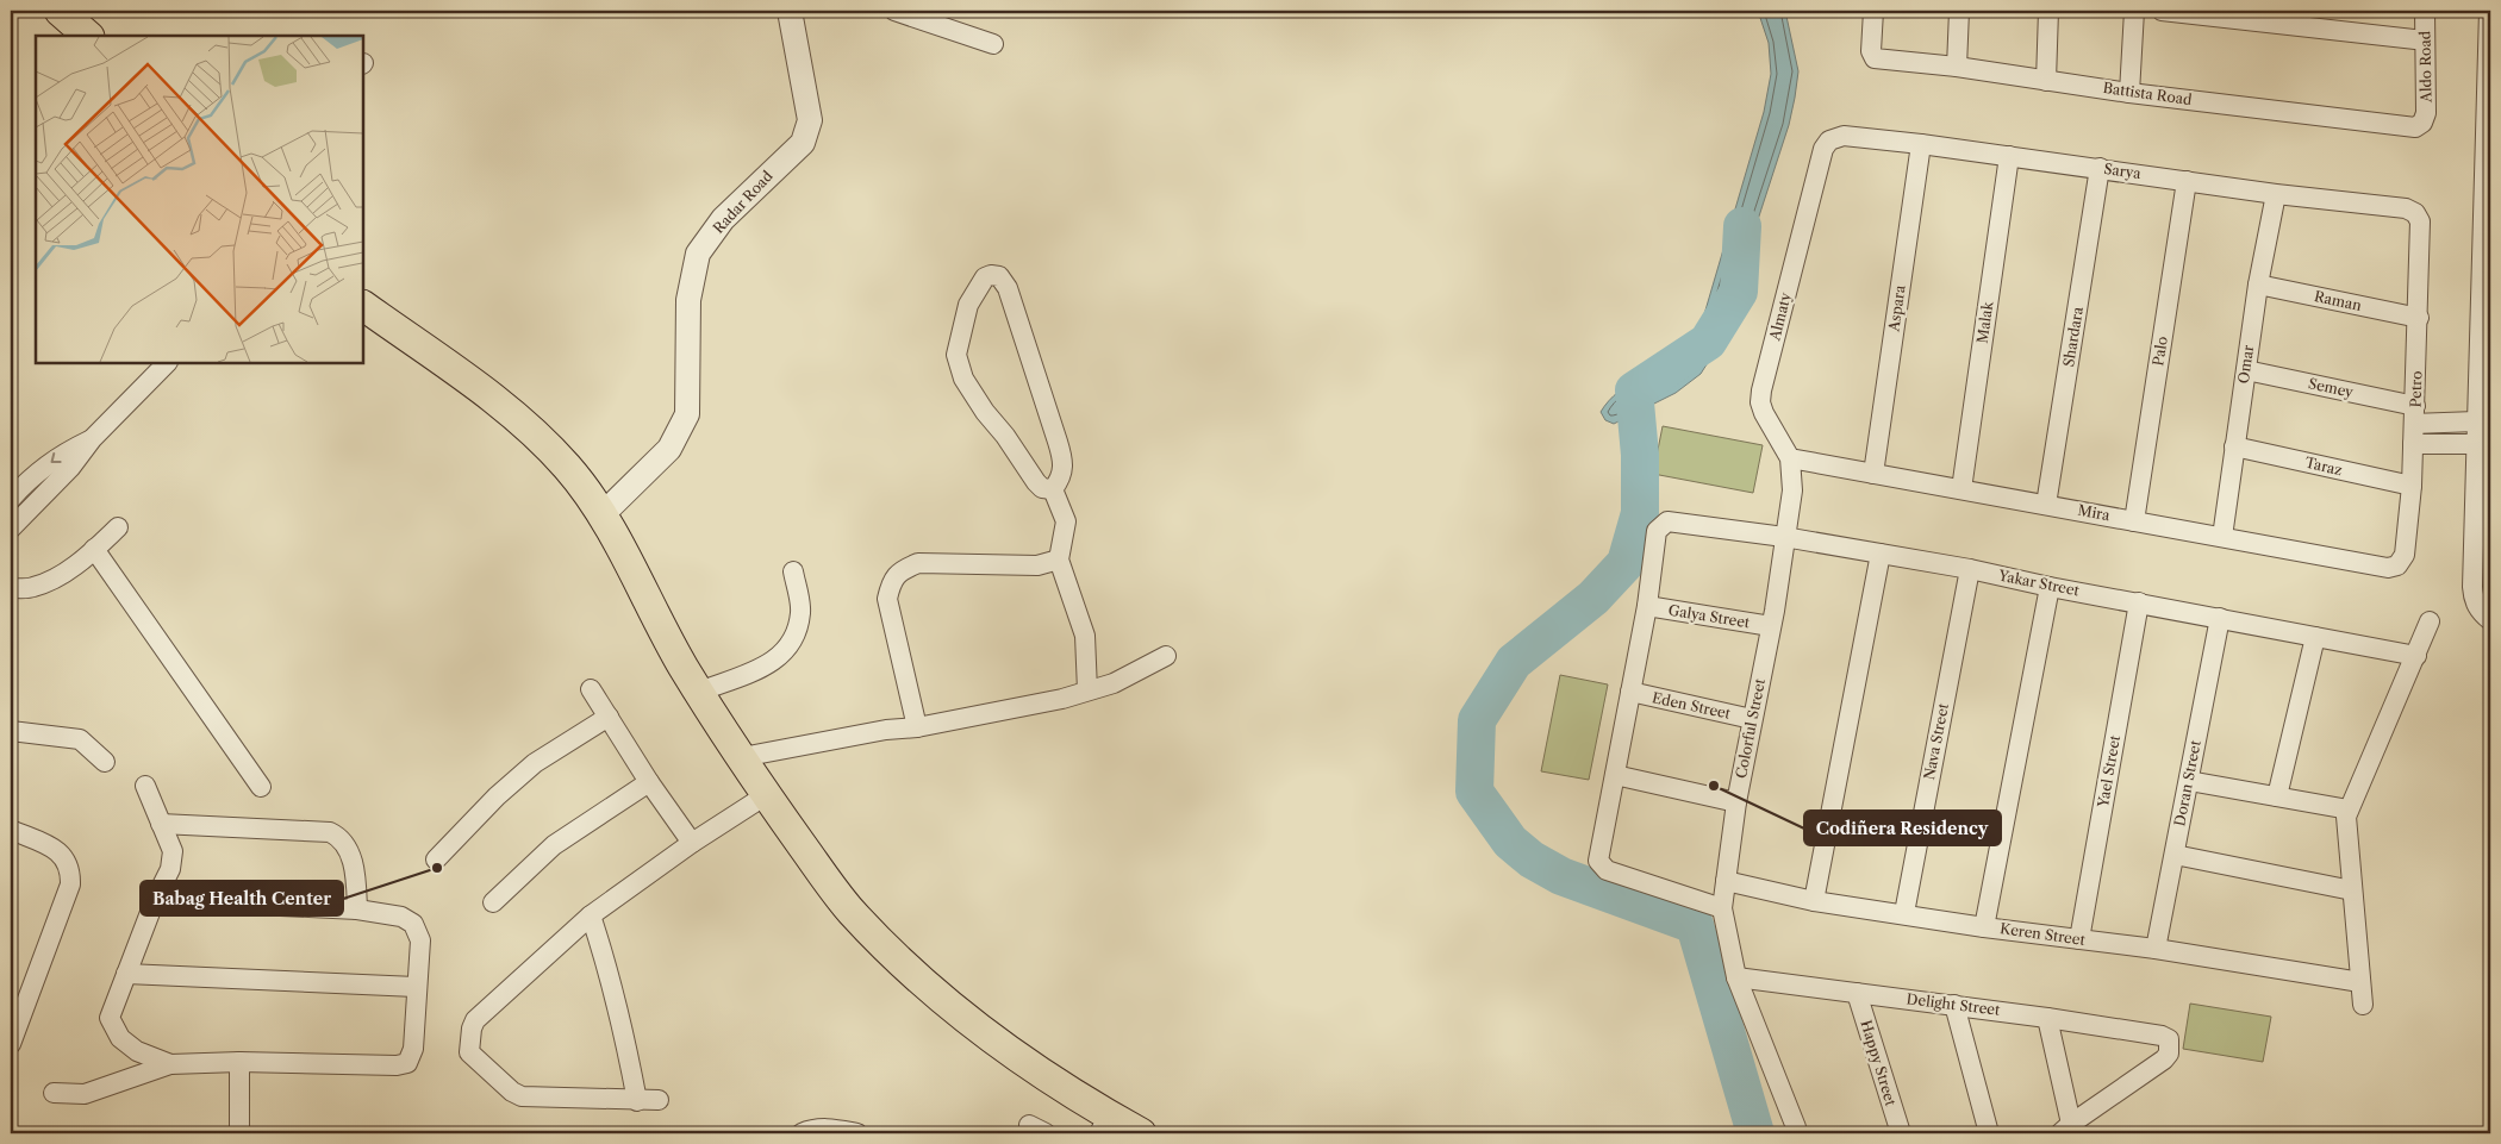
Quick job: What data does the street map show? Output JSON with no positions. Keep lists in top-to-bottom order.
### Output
{
  "streets": {
    "street": [
      "Aldo Road",
      "Battista Road",
      "Sarya",
      "Radar Road",
      "Raman",
      "Aspara",
      "Almaty",
      "Malak",
      "Shardara",
      "Palo",
      "Omar",
      "Semey",
      "Petro",
      "Taraz",
      "Mira",
      "Yakar Street",
      "Galya Street",
      "Eden Street",
      "Colorful Street",
      "Nava Street",
      "Yael Street",
      "Doran Street",
      "Keren Street",
      "Delight Street",
      "Happy Street"
    ]
  },
  "crossings": [
    ["Aldo Road", "Battista Road"],
    ["Sarya", "Aspara"],
    ["Sarya", "Almaty"],
    ["Sarya", "Malak"],
    ["Sarya", "Shardara"],
    ["Sarya", "Palo"],
    ["Sarya", "Omar"],
    ["Sarya", "Petro"],
    ["Raman", "Omar"],
    ["Raman", "Petro"],
    ["Aspara", "Mira"],
    ["Almaty", "Mira"],
    ["Almaty", "Colorful Street"],
    ["Malak", "Mira"],
    ["Shardara", "Mira"],
    ["Palo", "Mira"],
    ["Omar", "Semey"],
    ["Omar", "Taraz"],
    ["Omar", "Mira"],
    ["Semey", "Petro"],
    ["Petro", "Taraz"],
    ["Petro", "Mira"],
    ["Yakar Street", "Galya Street"],
    ["Yakar Street", "Colorful Street"],
    ["Yakar Street", "Nava Street"],
    ["Yakar Street", "Yael Street"],
    ["Yakar Street", "Doran Street"],
    ["Galya Street", "Colorful Street"],
    ["Eden Street", "Colorful Street"],
    ["Colorful Street", "Keren Street"],
    ["Colorful Street", "Delight Street"],
    ["Nava Street", "Keren Street"],
    ["Yael Street", "Keren Street"],
    ["Doran Street", "Keren Street"],
    ["Delight Street", "Happy Street"]
  ],
  "places": ["Codiñera Residency", "Babag Health Center"]
}
